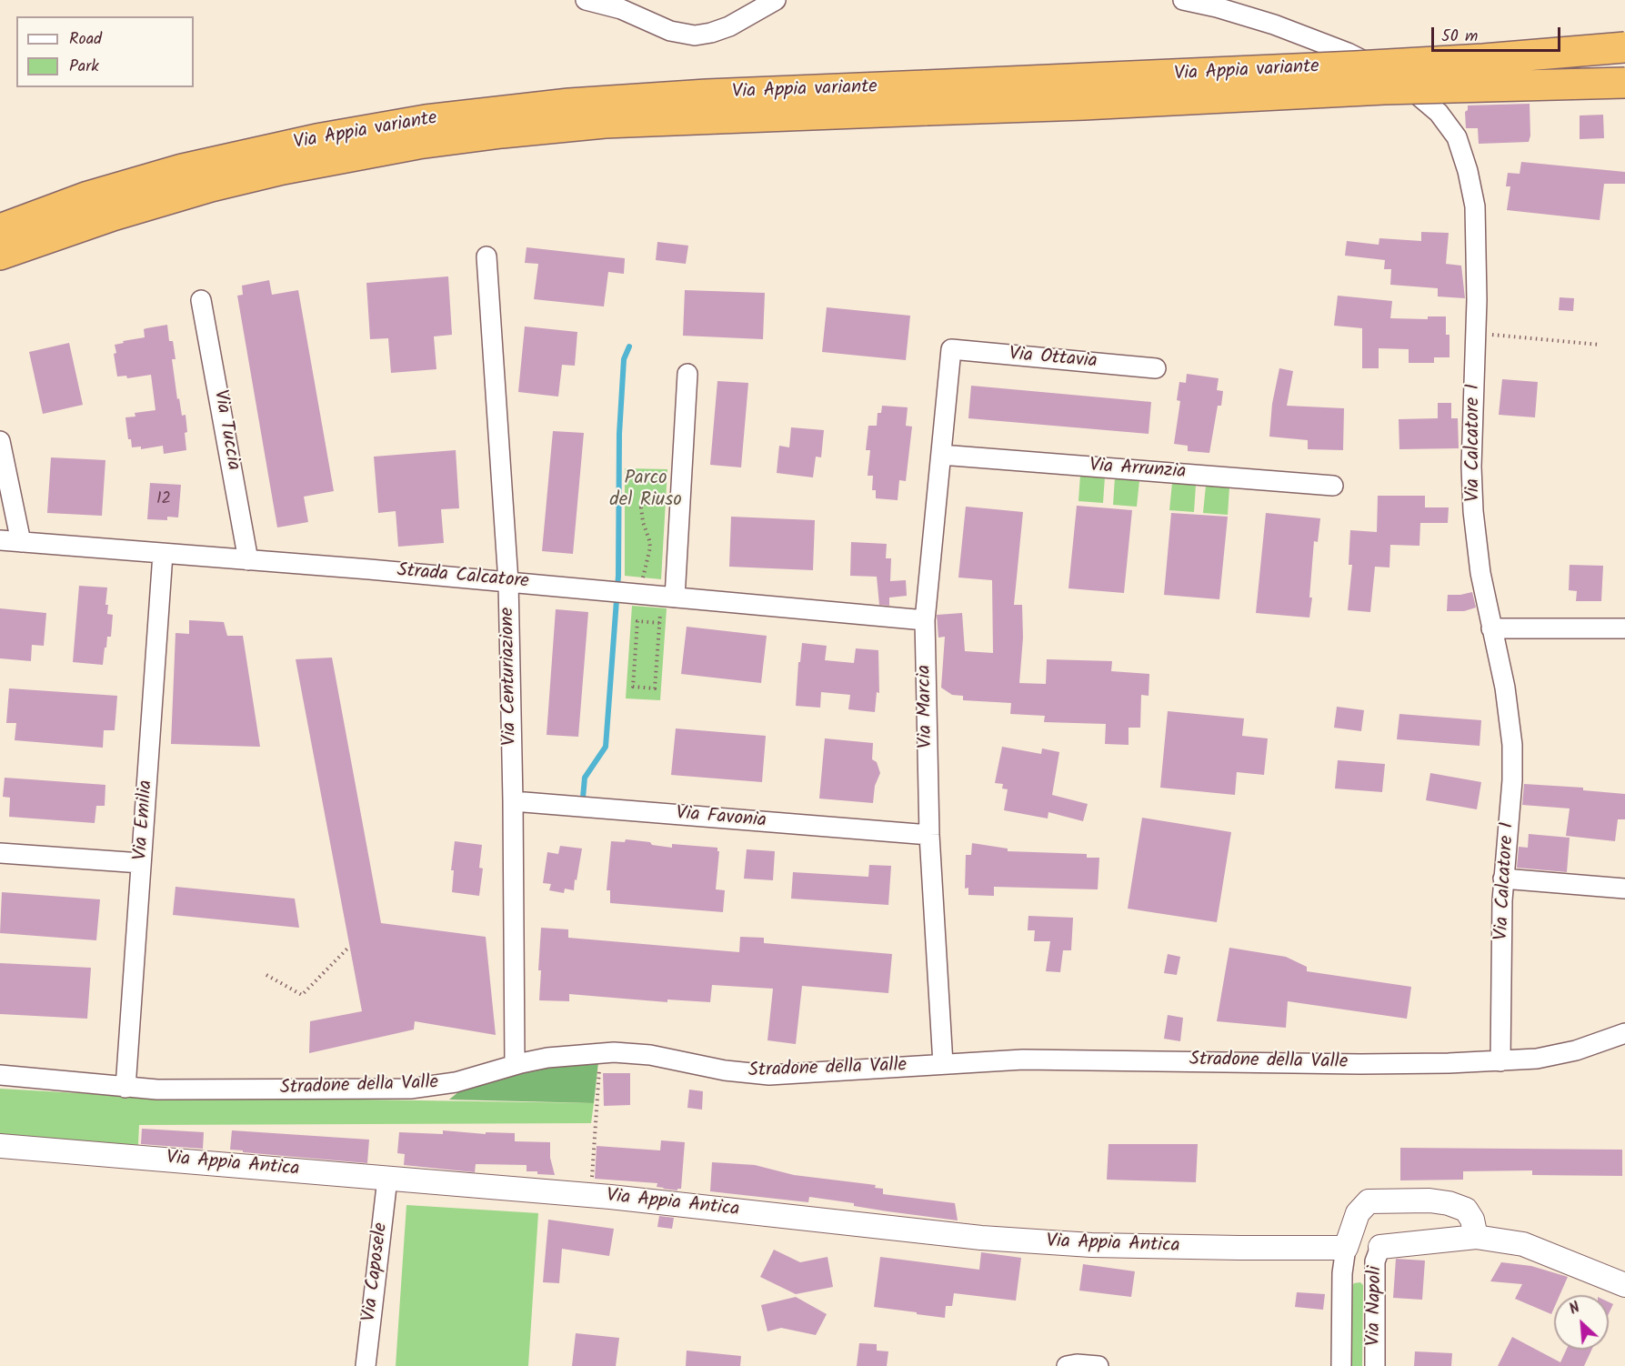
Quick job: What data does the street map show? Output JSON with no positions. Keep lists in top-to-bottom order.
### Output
{
  "streets": {
    "highway": ["Via Appia variante"],
    "street": [
      "Via Ottavia",
      "Via Tuccia",
      "Via Calcatore I",
      "Via Arrunzia",
      "Strada Calcatore",
      "Via Centuriazione",
      "Via Marcia",
      "Via Favonia",
      "Via Emilia",
      "Stradone della Valle",
      "Via Appia Antica",
      "Via Caposele",
      "Via Napoli"
    ]
  },
  "crossings": [
    ["Via Ottavia", "Via Marcia"],
    ["Via Tuccia", "Strada Calcatore"],
    ["Via Calcatore I", "Stradone della Valle"],
    ["Via Arrunzia", "Via Marcia"],
    ["Strada Calcatore", "Via Centuriazione"],
    ["Strada Calcatore", "Via Marcia"],
    ["Strada Calcatore", "Via Emilia"],
    ["Via Centuriazione", "Via Favonia"],
    ["Via Centuriazione", "Stradone della Valle"],
    ["Via Marcia", "Via Favonia"],
    ["Via Marcia", "Stradone della Valle"],
    ["Via Emilia", "Stradone della Valle"],
    ["Via Appia Antica", "Via Caposele"],
    ["Via Appia Antica", "Via Napoli"]
  ],
  "parks": ["Parco del Riuso"],
  "house_numbers": ["12"],
  "legend": ["Road", "Park"],
  "scale_bar": "50 m",
  "north": "top left"
}
